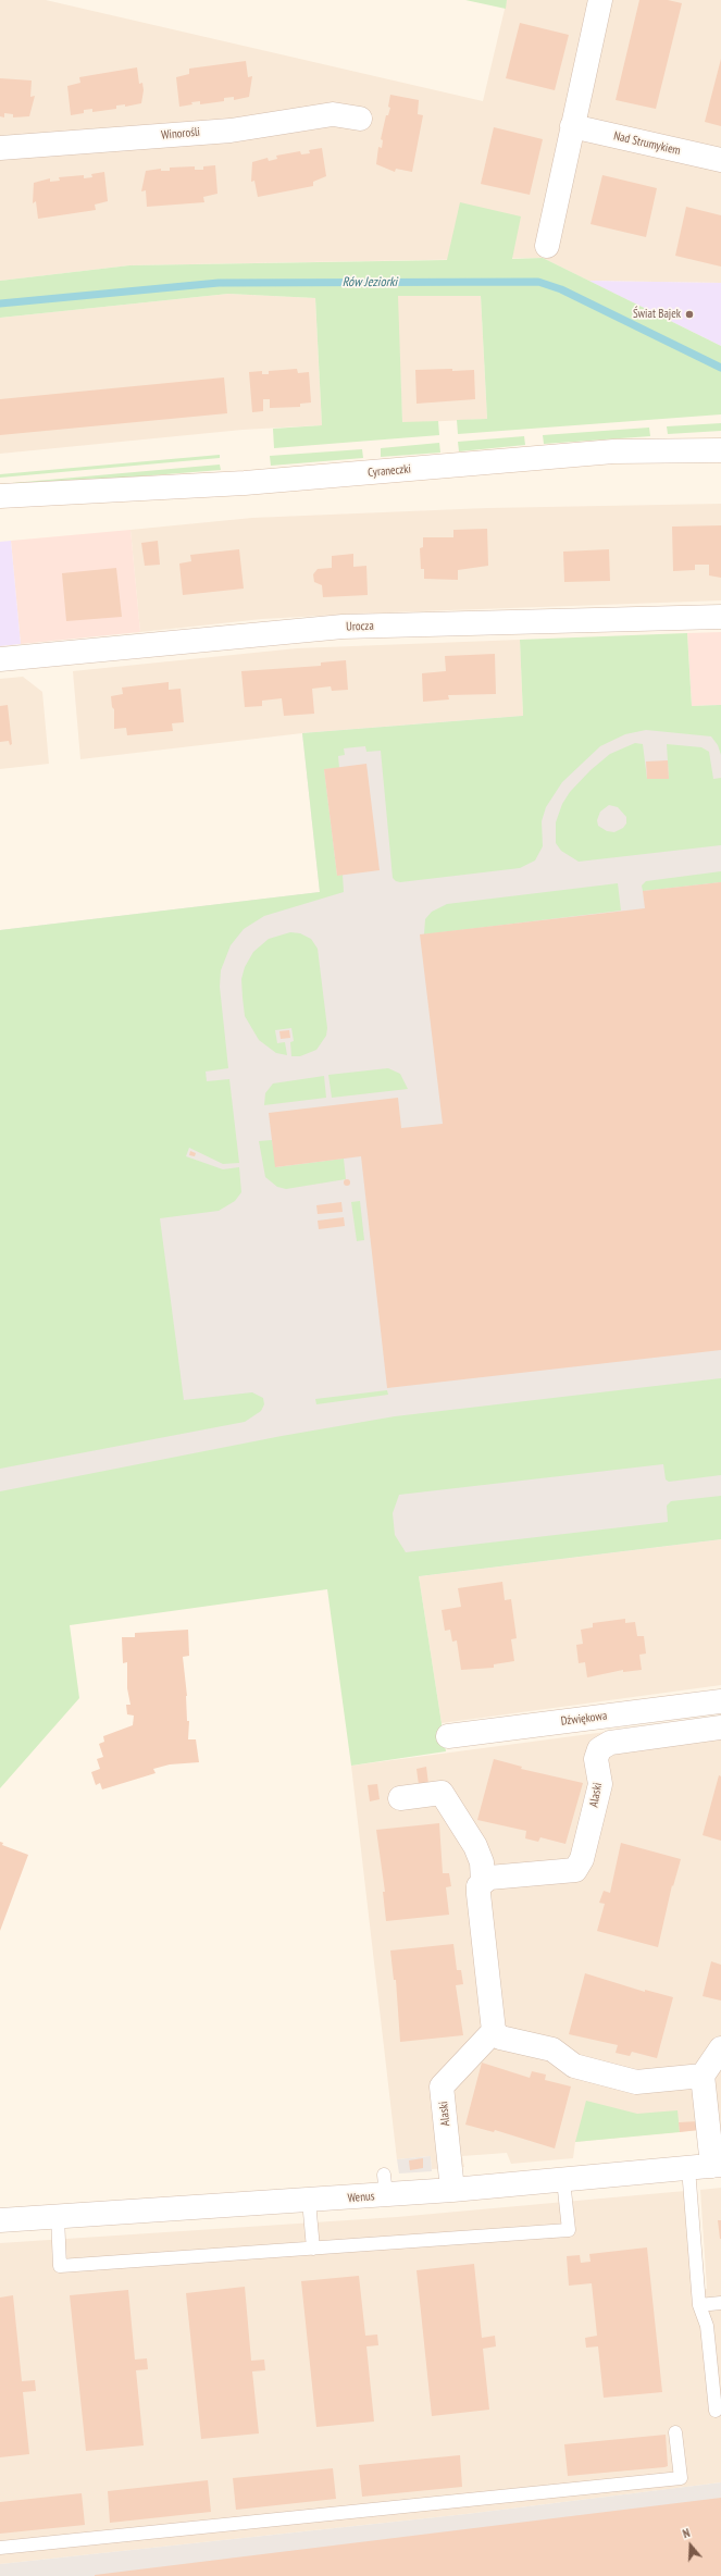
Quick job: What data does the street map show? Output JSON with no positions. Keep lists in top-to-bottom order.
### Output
{
  "streets": {
    "street": [
      "Winorośli",
      "Nad Strumykiem",
      "Cyraneczki",
      "Urocza",
      "Dźwiękowa",
      "Alaski",
      "Wenus"
    ]
  },
  "crossings": [
    ["Alaski", "Wenus"]
  ],
  "water": ["Rów Jeziorki"],
  "places": ["Świat Bajek"],
  "north": "top"
}
